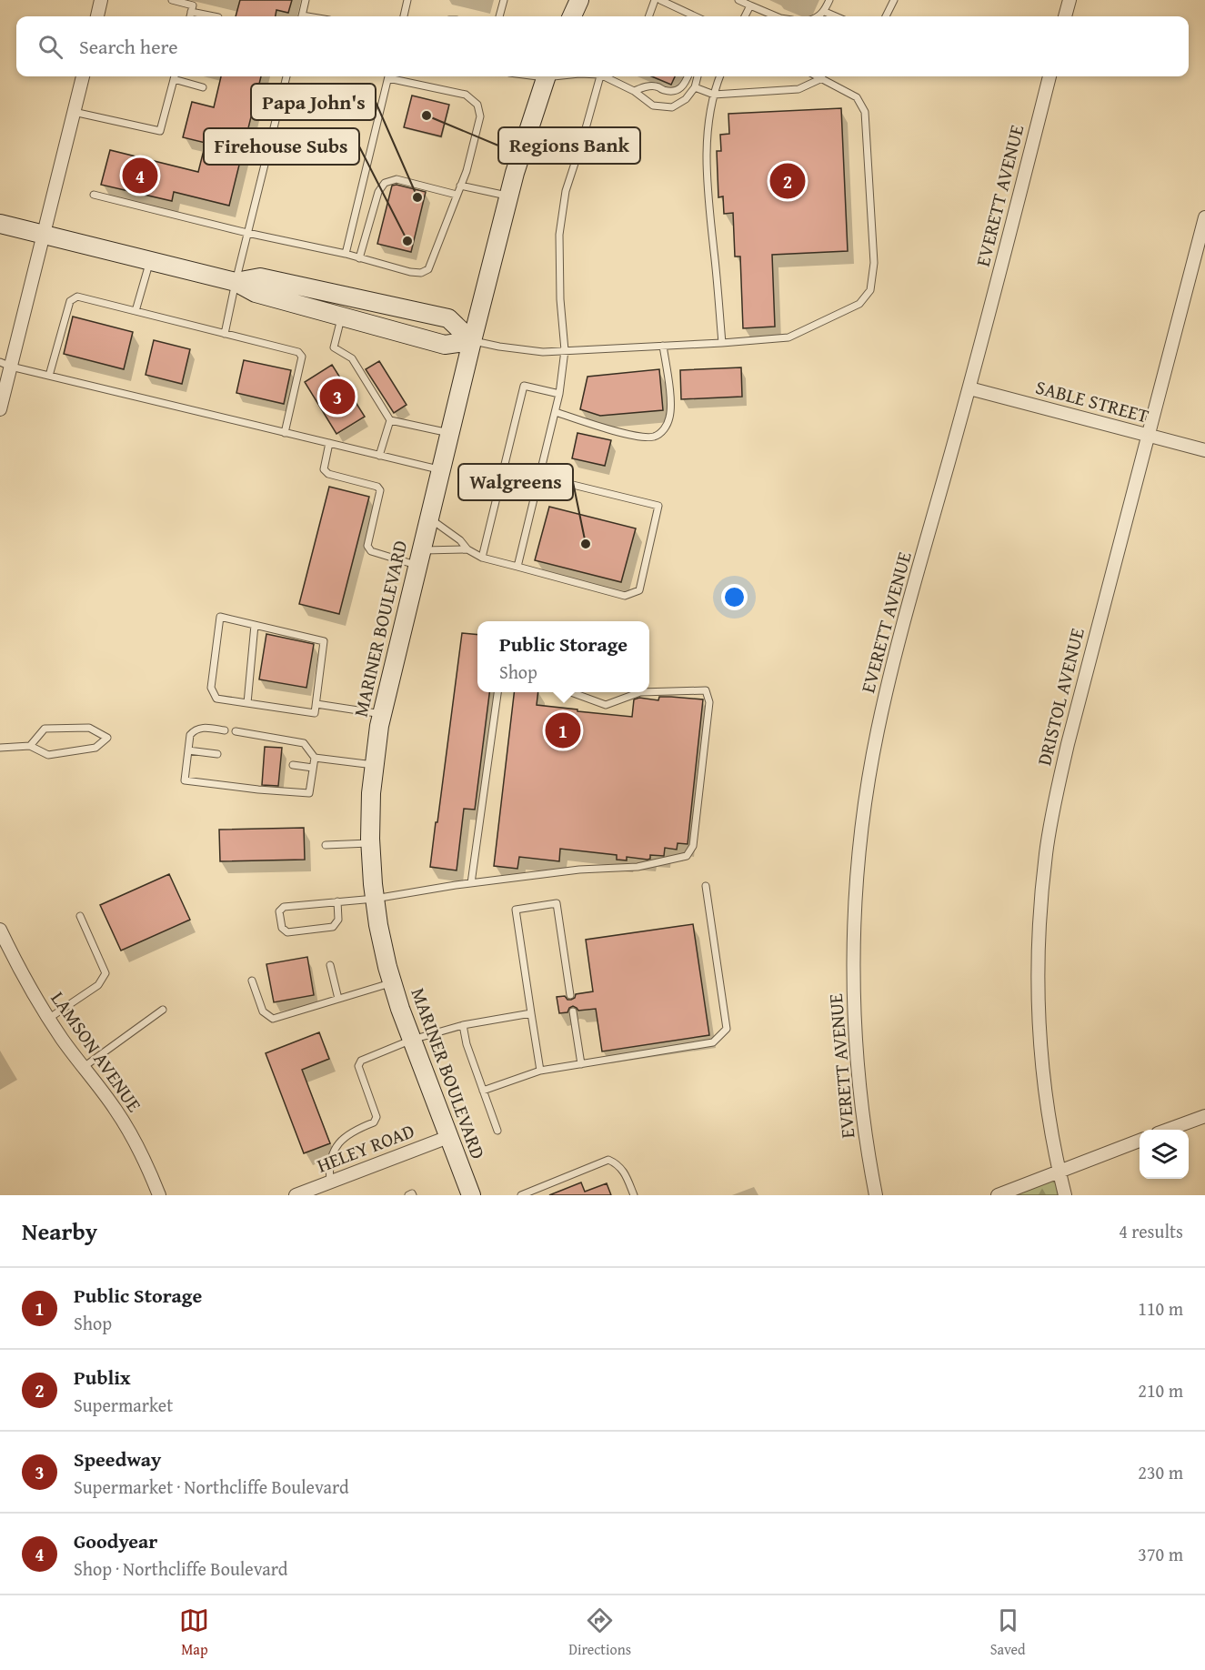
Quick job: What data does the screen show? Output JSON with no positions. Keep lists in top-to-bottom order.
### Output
{
  "streets": {
    "main road": ["MARINER BOULEVARD"],
    "street": [
      "EVERETT AVENUE",
      "SABLE STREET",
      "DRISTOL AVENUE",
      "LAMSON AVENUE",
      "HELEY ROAD"
    ]
  },
  "crossings": [
    ["EVERETT AVENUE", "SABLE STREET"],
    ["SABLE STREET", "DRISTOL AVENUE"],
    ["MARINER BOULEVARD", "HELEY ROAD"]
  ],
  "places": [
    "Regions Bank",
    "Papa John's",
    "Firehouse Subs",
    "Walgreens"
  ],
  "page": {
    "search": "Search here",
    "pins": [
      "4",
      "2",
      "3",
      "1"
    ],
    "popup": ["Public Storage", "Shop"],
    "heading": ["Nearby", "4 results"],
    "list": [
      {
        "mark": "1",
        "name": "Public Storage",
        "note": "Shop",
        "value": "110 m"
      },
      {
        "mark": "2",
        "name": "Publix",
        "note": "Supermarket",
        "value": "210 m"
      },
      {
        "mark": "3",
        "name": "Speedway",
        "note": "Supermarket · Northcliffe Boulevard",
        "value": "230 m"
      },
      {
        "mark": "4",
        "name": "Goodyear",
        "note": "Shop · Northcliffe Boulevard",
        "value": "370 m"
      }
    ],
    "nav": ["Map", "Directions", "Saved"]
  }
}
